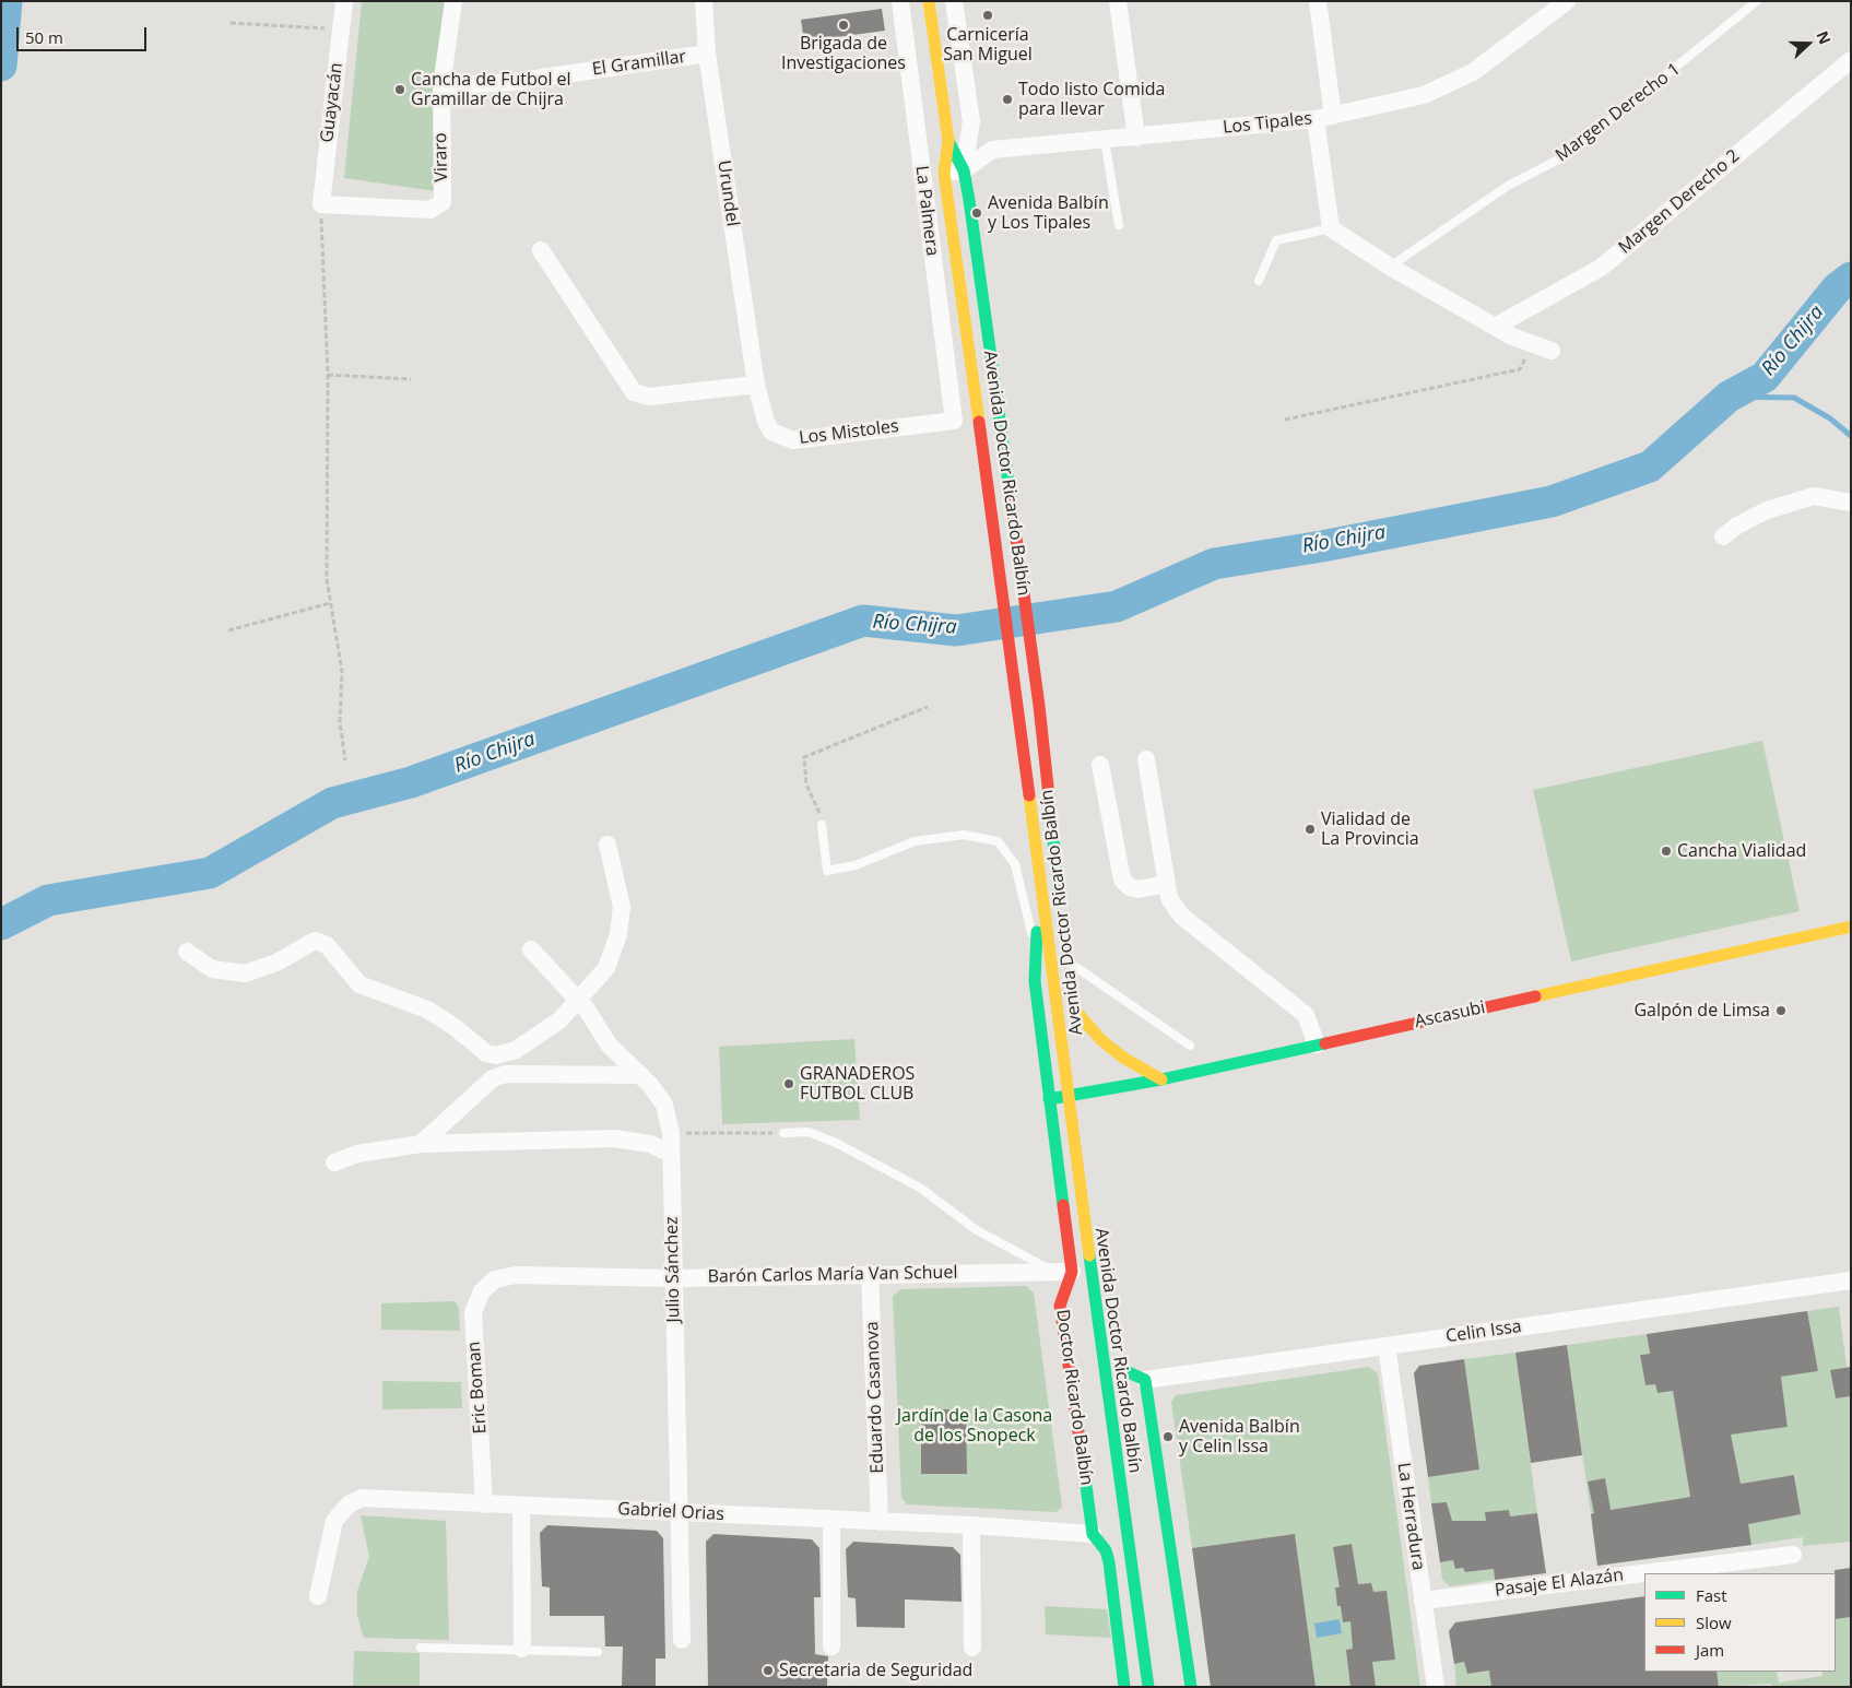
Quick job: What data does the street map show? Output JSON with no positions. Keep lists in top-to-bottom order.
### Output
{
  "streets": {
    "main road": ["Avenida Doctor Ricardo Balbín", "Ascasubi", "Doctor Ricardo Balbín"],
    "street": [
      "El Gramillar",
      "Guayacán",
      "Los Tipales",
      "Viraro",
      "Urundel",
      "Margen Derecho 2",
      "La Palmera",
      "Los Mistoles",
      "Julio Sánchez",
      "Barón Carlos María Van Schuel",
      "Celin Issa",
      "Eric Boman",
      "Eduardo Casanova",
      "Gabriel Orias",
      "La Herradura",
      "Pasaje El Alazán"
    ],
    "lane": ["Margen Derecho 1"]
  },
  "crossings": [
    ["El Gramillar", "Viraro"],
    ["El Gramillar", "Urundel"],
    ["Guayacán", "Viraro"],
    ["Los Tipales", "Avenida Doctor Ricardo Balbín"],
    ["Urundel", "Los Mistoles"],
    ["La Palmera", "Los Mistoles"],
    ["Avenida Doctor Ricardo Balbín", "Ascasubi"],
    ["Avenida Doctor Ricardo Balbín", "Doctor Ricardo Balbín"],
    ["Ascasubi", "Doctor Ricardo Balbín"],
    ["Julio Sánchez", "Barón Carlos María Van Schuel"],
    ["Julio Sánchez", "Gabriel Orias"],
    ["Barón Carlos María Van Schuel", "Eric Boman"],
    ["Barón Carlos María Van Schuel", "Eduardo Casanova"],
    ["Barón Carlos María Van Schuel", "Doctor Ricardo Balbín"],
    ["Celin Issa", "La Herradura"],
    ["Eric Boman", "Gabriel Orias"],
    ["Eduardo Casanova", "Gabriel Orias"],
    ["Doctor Ricardo Balbín", "Gabriel Orias"],
    ["La Herradura", "Pasaje El Alazán"]
  ],
  "water": ["Río Chijra"],
  "parks": ["Jardín de la Casona de los Snopeck"],
  "places": [
    "Carnicería San Miguel",
    "Brigada de Investigaciones",
    "Cancha de Futbol el Gramillar de Chijra",
    "Todo listo Comida para llevar",
    "Avenida Balbín y Los Tipales",
    "Vialidad de La Provincia",
    "Cancha Vialidad",
    "Galpón de Limsa",
    "GRANADEROS FUTBOL CLUB",
    "Avenida Balbín y Celin Issa",
    "Secretaria de Seguridad"
  ],
  "legend": ["Fast", "Slow", "Jam"],
  "scale_bar": "50 m",
  "north": "right"
}
